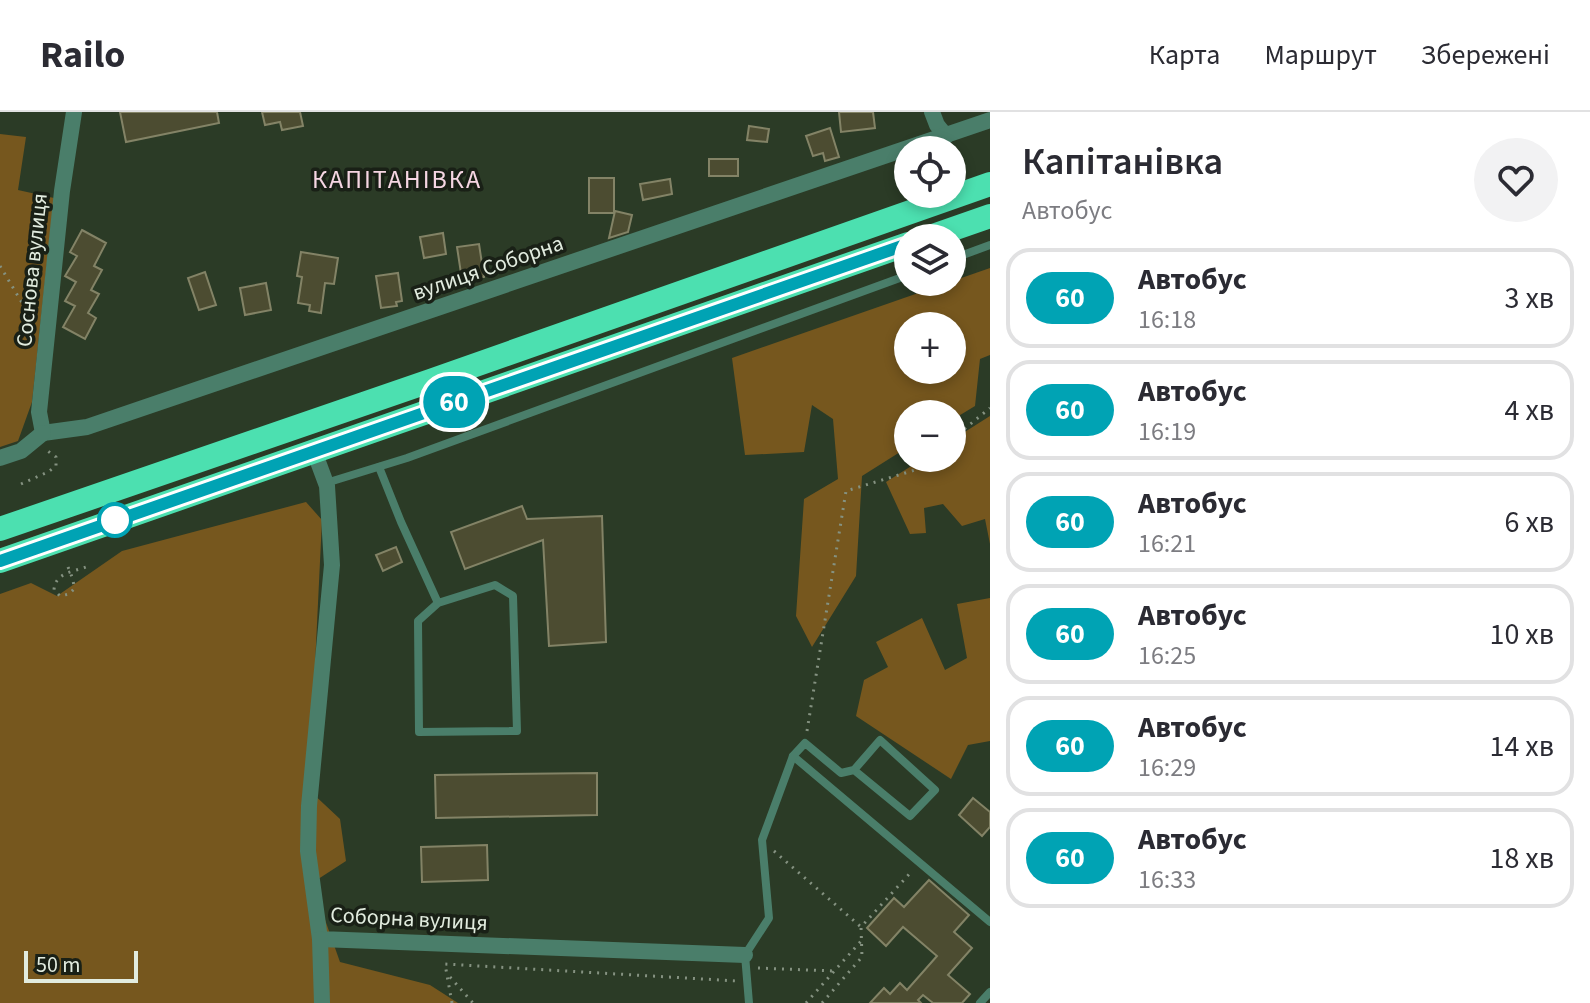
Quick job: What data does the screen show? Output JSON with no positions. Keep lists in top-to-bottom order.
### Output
{
  "streets": {
    "street": ["вулиця Соборна", "Соснова вулиця", "Соборна вулиця"]
  },
  "crossings": [
    ["вулиця Соборна", "Соснова вулиця"]
  ],
  "districts": ["КАПІТАНІВКА"],
  "lines": ["bus line 60"],
  "scale_bar": "50 m",
  "page": {
    "header": "Railo",
    "nav": ["Карта", "Маршрут", "Збережені"],
    "on_map": "60",
    "heading": ["Капітанівка", "Автобус"],
    "map_buttons": ["+", "−"],
    "list": [
      {
        "mark": "60",
        "name": "Автобус",
        "note": "16:18",
        "value": "3 хв"
      },
      {
        "mark": "60",
        "name": "Автобус",
        "note": "16:19",
        "value": "4 хв"
      },
      {
        "mark": "60",
        "name": "Автобус",
        "note": "16:21",
        "value": "6 хв"
      },
      {
        "mark": "60",
        "name": "Автобус",
        "note": "16:25",
        "value": "10 хв"
      },
      {
        "mark": "60",
        "name": "Автобус",
        "note": "16:29",
        "value": "14 хв"
      },
      {
        "mark": "60",
        "name": "Автобус",
        "note": "16:33",
        "value": "18 хв"
      }
    ],
    "scale": "50 m"
  }
}
